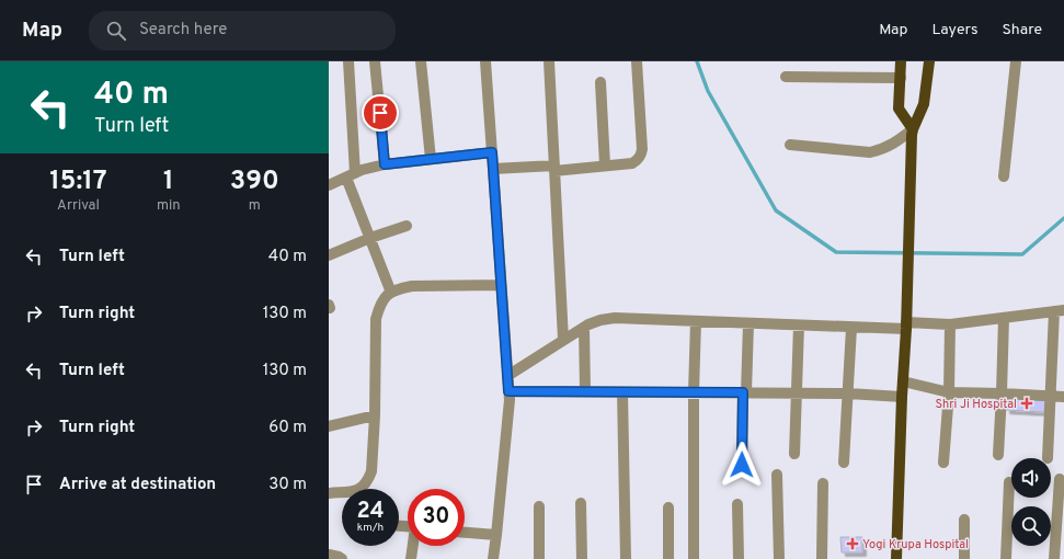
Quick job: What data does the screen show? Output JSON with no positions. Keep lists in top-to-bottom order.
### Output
{
  "places": {
    "health": ["Shri Ji Hospital", "Yogi Krupa Hospital"]
  },
  "page": {
    "header": "Map",
    "search": "Search here",
    "nav": ["Map", "Layers", "Share"],
    "turn": ["40 m", "Turn left"],
    "eta": [
      "15:17",
      "Arrival",
      "1",
      "min",
      "390",
      "m"
    ],
    "list": [
      {
        "name": "Turn left",
        "value": "40 m"
      },
      {
        "name": "Turn right",
        "value": "130 m"
      },
      {
        "name": "Turn left",
        "value": "130 m"
      },
      {
        "name": "Turn right",
        "value": "60 m"
      },
      {
        "name": "Arrive at destination",
        "value": "30 m"
      }
    ],
    "speed": "24 km/h",
    "limit": "30"
  }
}
